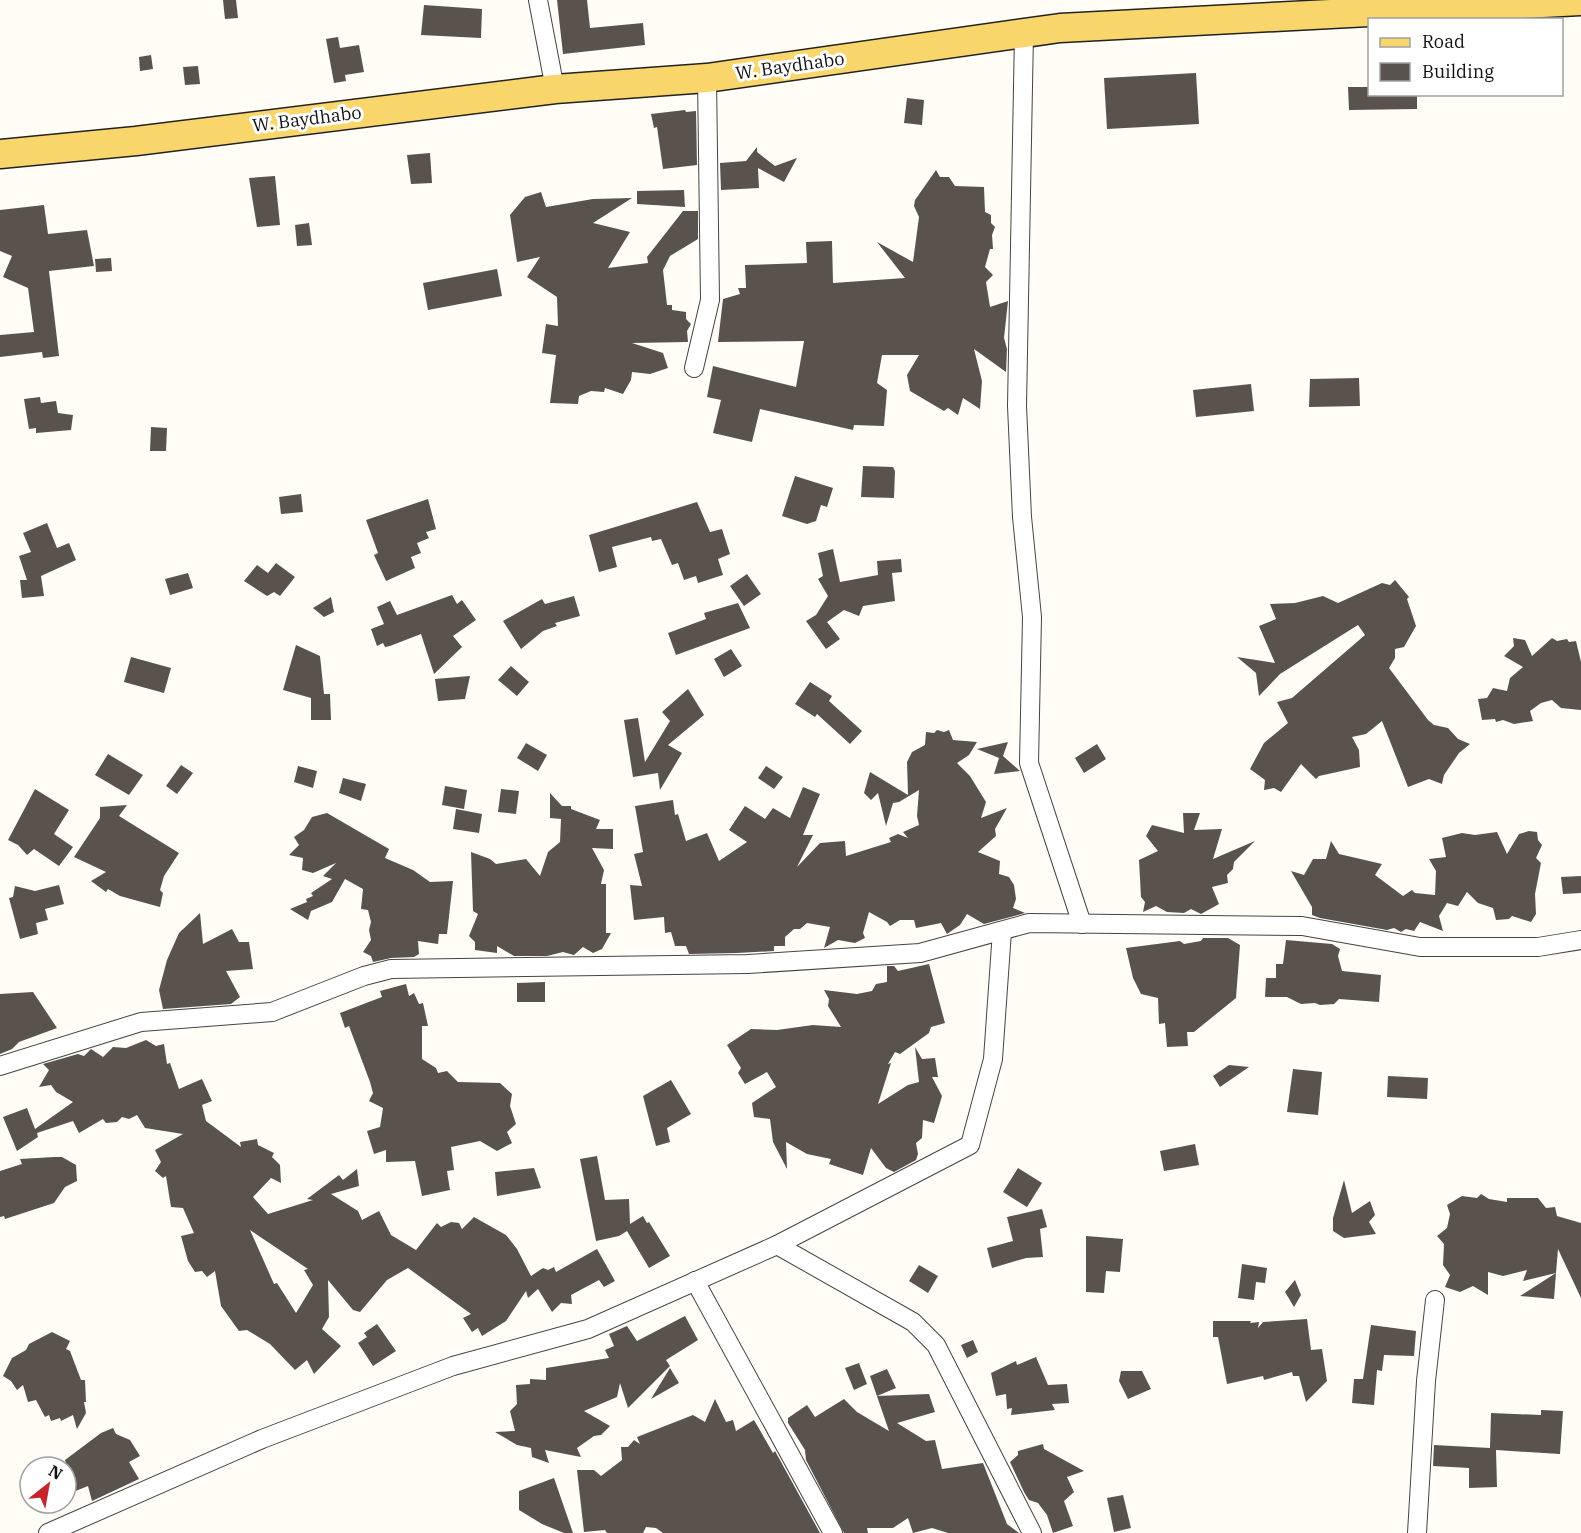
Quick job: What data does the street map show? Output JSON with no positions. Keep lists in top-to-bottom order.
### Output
{
  "streets": {
    "main road": ["W. Baydhabo"]
  },
  "legend": ["Road", "Building"],
  "north": "top right"
}
